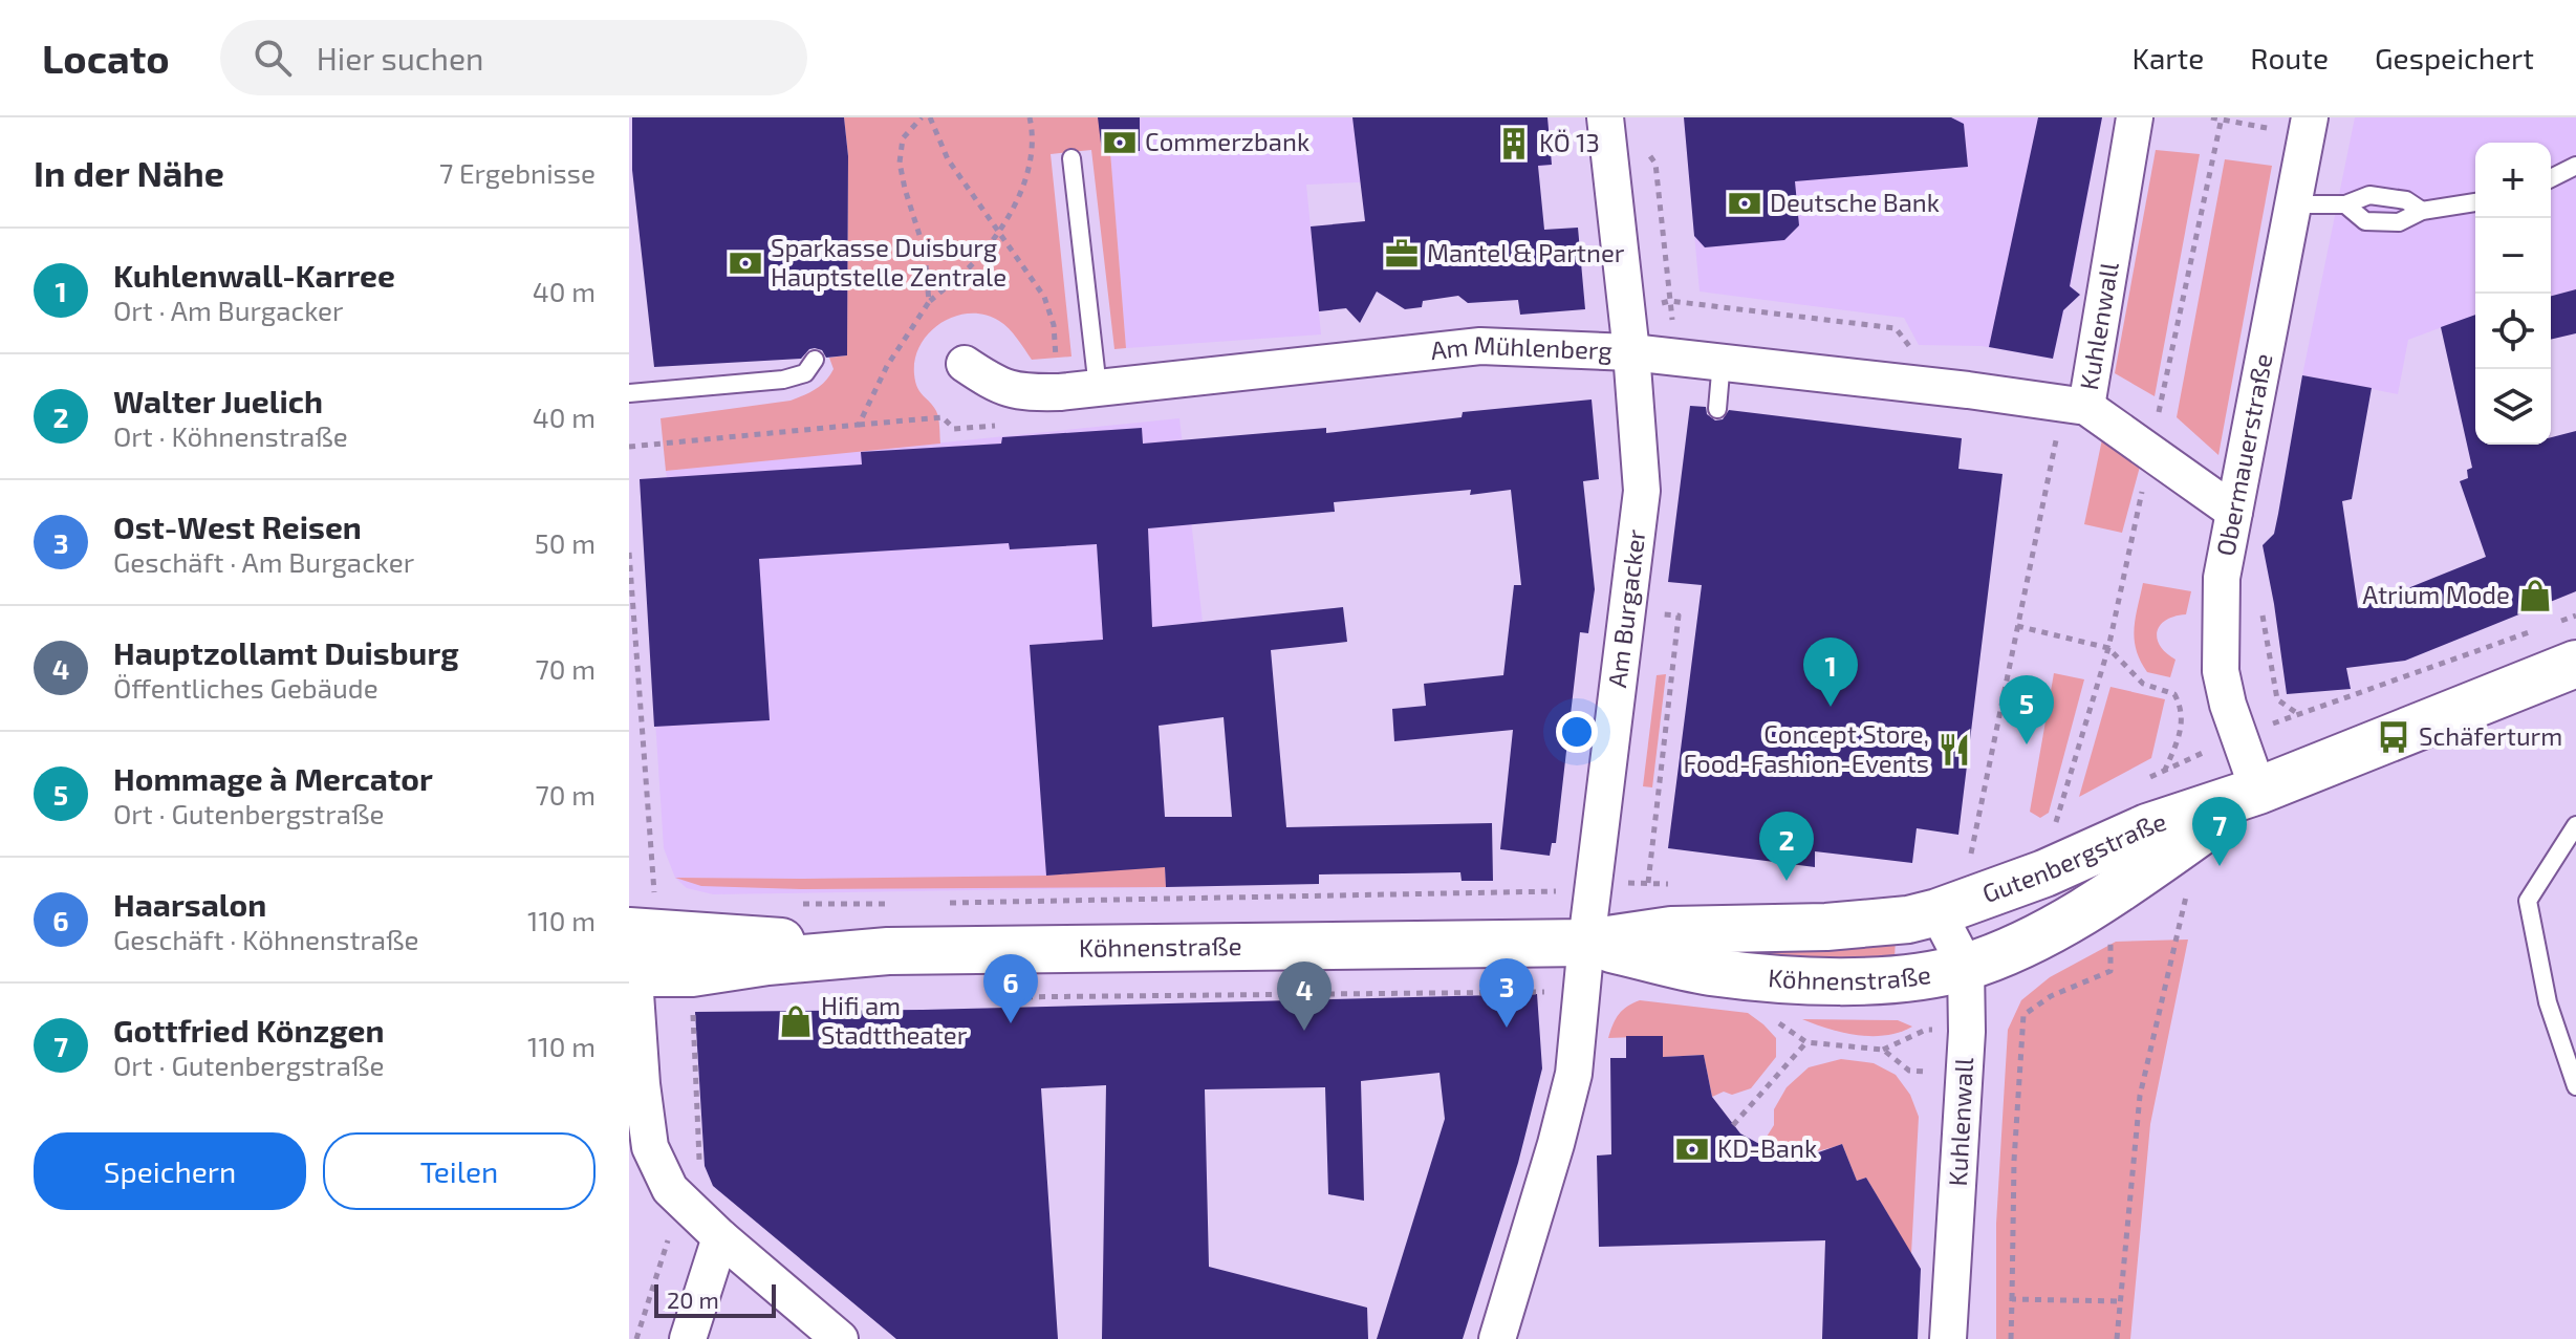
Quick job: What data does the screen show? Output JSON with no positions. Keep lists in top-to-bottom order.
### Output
{
  "streets": {
    "main road": ["Gutenbergstraße", "Köhnenstraße"],
    "street": [
      "Kuhlenwall",
      "Am Mühlenberg",
      "Obermauerstraße",
      "Am Burgacker"
    ]
  },
  "crossings": [
    ["Kuhlenwall", "Am Mühlenberg"],
    ["Kuhlenwall", "Obermauerstraße"],
    ["Kuhlenwall", "Gutenbergstraße"],
    ["Kuhlenwall", "Köhnenstraße"],
    ["Am Mühlenberg", "Am Burgacker"],
    ["Obermauerstraße", "Gutenbergstraße"],
    ["Am Burgacker", "Köhnenstraße"],
    ["Gutenbergstraße", "Köhnenstraße"]
  ],
  "places": {
    "bank": [
      "Commerzbank",
      "Deutsche Bank",
      "Sparkasse Duisburg Hauptstelle Zentrale",
      "KD-Bank"
    ],
    "building": ["KÖ 13"],
    "office": ["Mantel & Partner"],
    "shop": ["Atrium Mode", "Hifi am Stadttheater"],
    "bus stop": ["Schäferturm"],
    "restaurant": ["Concept Store, Food-Fashion-Events"]
  },
  "scale_bar": "20 m",
  "page": {
    "header": "Locato",
    "search": "Hier suchen",
    "nav": ["Karte", "Route", "Gespeichert"],
    "heading": ["In der Nähe", "7 Ergebnisse"],
    "map_buttons": ["+", "−"],
    "list": [
      {
        "mark": "1",
        "name": "Kuhlenwall-Karree",
        "note": "Ort · Am Burgacker",
        "value": "40 m"
      },
      {
        "mark": "2",
        "name": "Walter Juelich",
        "note": "Ort · Köhnenstraße",
        "value": "40 m"
      },
      {
        "mark": "3",
        "name": "Ost-West Reisen",
        "note": "Geschäft · Am Burgacker",
        "value": "50 m"
      },
      {
        "mark": "4",
        "name": "Hauptzollamt Duisburg",
        "note": "Öffentliches Gebäude",
        "value": "70 m"
      },
      {
        "mark": "5",
        "name": "Hommage à Mercator",
        "note": "Ort · Gutenbergstraße",
        "value": "70 m"
      },
      {
        "mark": "6",
        "name": "Haarsalon",
        "note": "Geschäft · Köhnenstraße",
        "value": "110 m"
      },
      {
        "mark": "7",
        "name": "Gottfried Könzgen",
        "note": "Ort · Gutenbergstraße",
        "value": "110 m"
      }
    ],
    "pins": [
      "1",
      "5",
      "7",
      "2",
      "6",
      "3",
      "4"
    ],
    "buttons": ["Speichern", "Teilen"],
    "scale": "20 m"
  }
}
